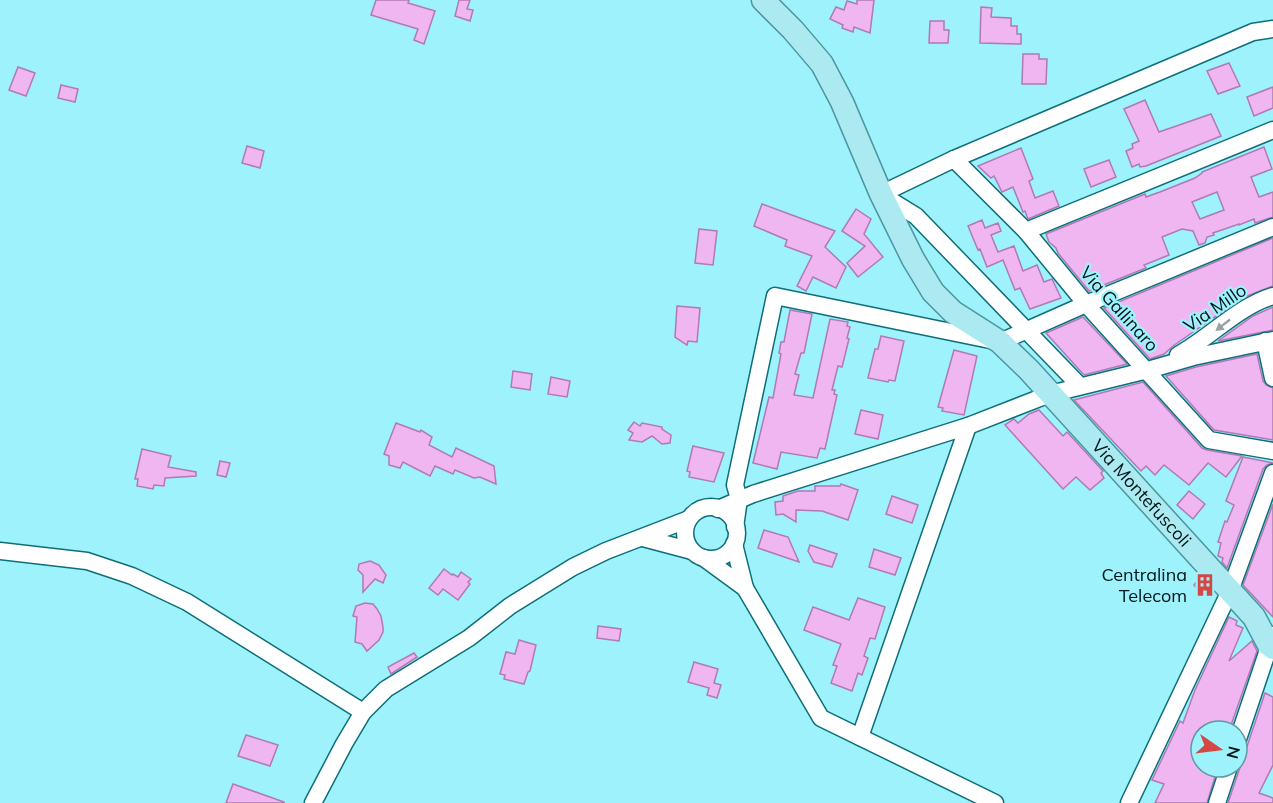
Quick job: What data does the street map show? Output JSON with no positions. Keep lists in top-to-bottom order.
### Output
{
  "streets": {
    "main road": ["Via Montefuscoli"],
    "street": ["Via Millo", "Via Gallinaro"]
  },
  "crossings": [
    ["Via Millo", "Via Gallinaro"]
  ],
  "places": {
    "building": ["Centralina Telecom"]
  },
  "north": "right"
}
